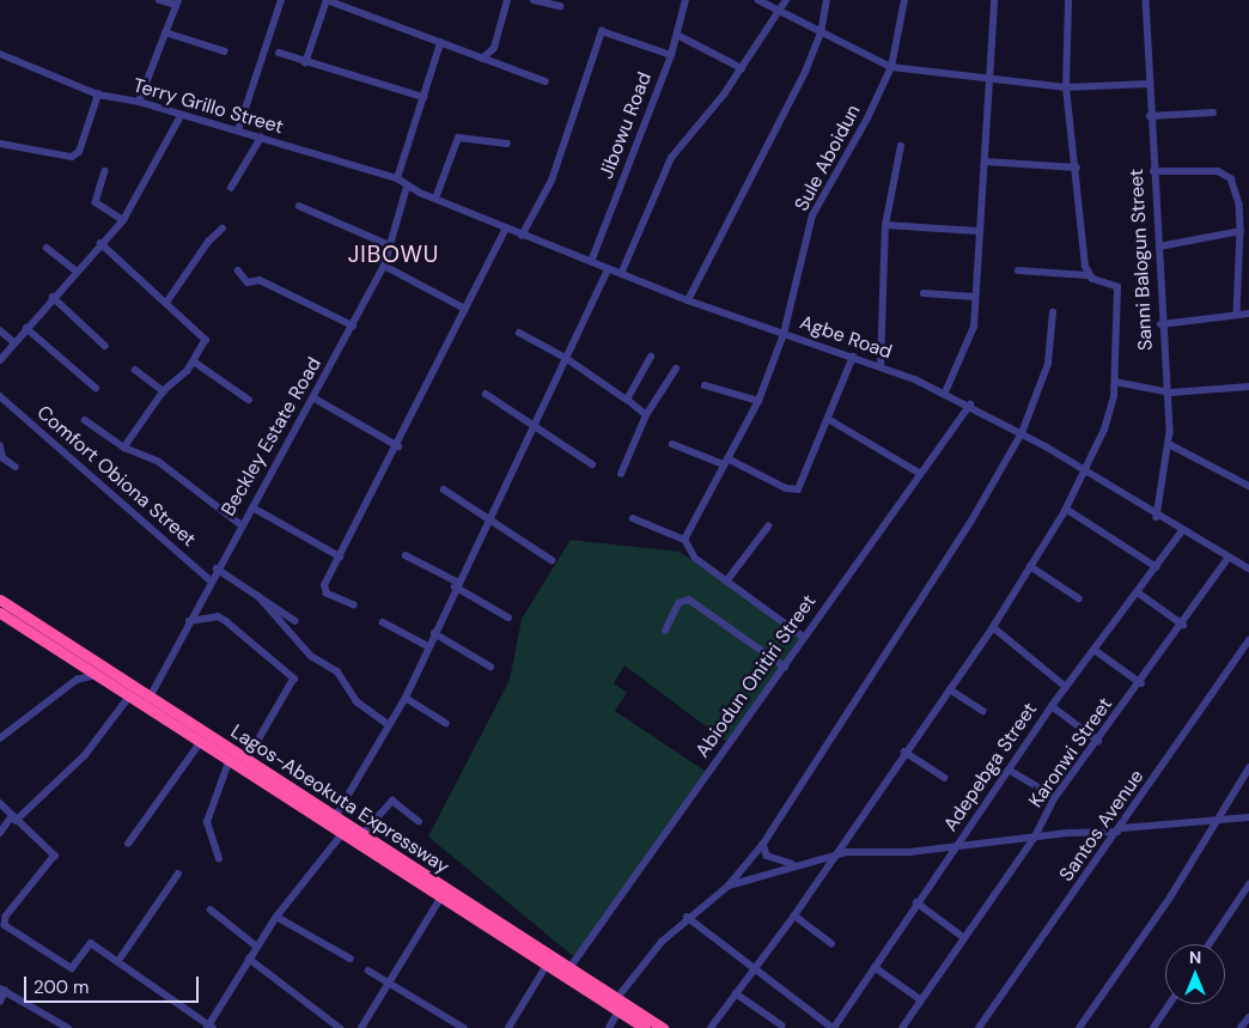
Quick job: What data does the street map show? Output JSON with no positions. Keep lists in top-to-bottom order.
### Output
{
  "streets": {
    "highway": ["Lagos-Abeokuta Expressway"],
    "street": [
      "Terry Grillo Street",
      "Jibowu Road",
      "Sule Aboidun",
      "Sanni Balogun Street",
      "Agbe Road",
      "Beckley Estate Road",
      "Comfort Obiona Street",
      "Abiodun Onitiri Street",
      "Karonwi Street",
      "Adepebga Street",
      "Santos Avenue"
    ]
  },
  "crossings": [
    ["Terry Grillo Street", "Agbe Road"],
    ["Terry Grillo Street", "Beckley Estate Road"],
    ["Jibowu Road", "Agbe Road"],
    ["Sule Aboidun", "Agbe Road"],
    ["Sanni Balogun Street", "Agbe Road"],
    ["Agbe Road", "Beckley Estate Road"],
    ["Agbe Road", "Abiodun Onitiri Street"],
    ["Agbe Road", "Karonwi Street"],
    ["Agbe Road", "Adepebga Street"],
    ["Beckley Estate Road", "Comfort Obiona Street"],
    ["Beckley Estate Road", "Lagos-Abeokuta Expressway"],
    ["Abiodun Onitiri Street", "Lagos-Abeokuta Expressway"]
  ],
  "districts": ["JIBOWU"],
  "scale_bar": "200 m",
  "north": "top"
}
